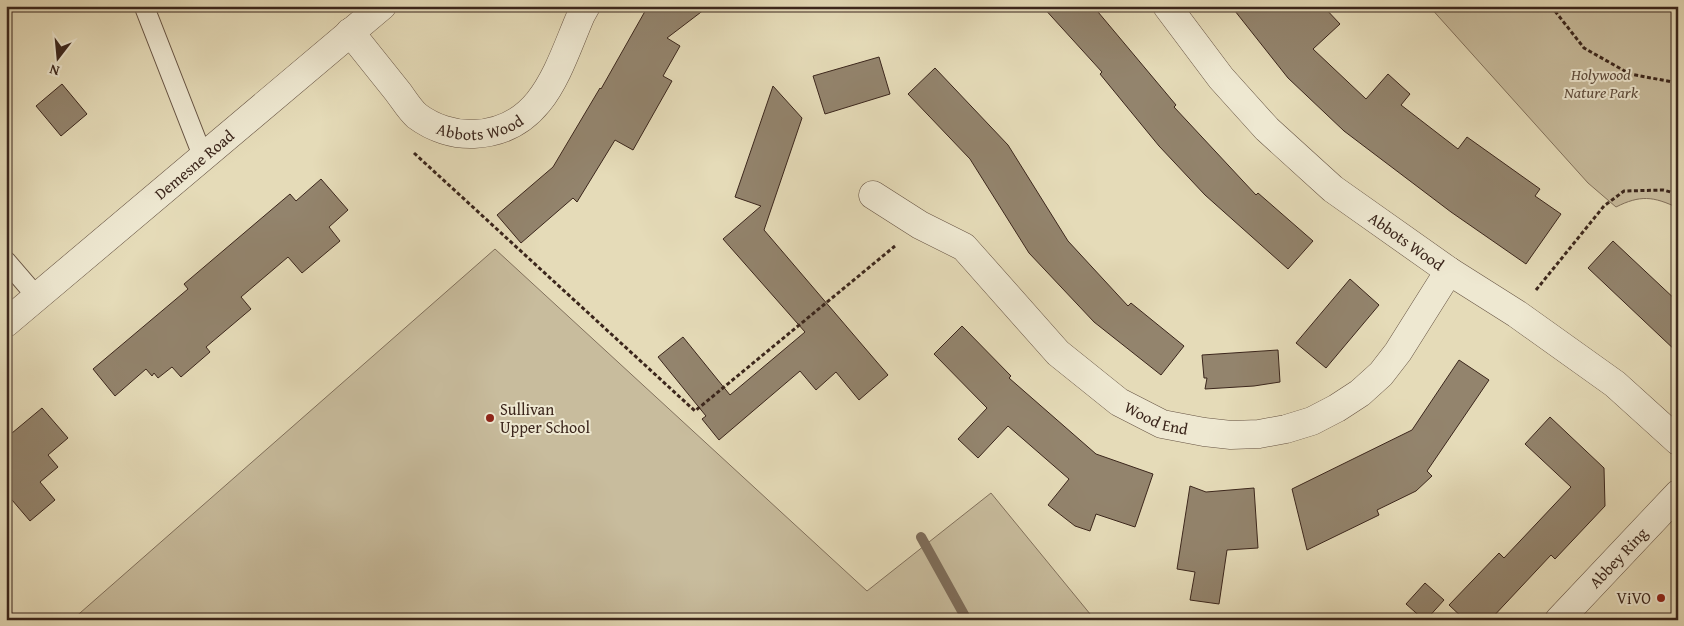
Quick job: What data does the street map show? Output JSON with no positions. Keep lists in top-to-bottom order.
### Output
{
  "streets": {
    "street": [
      "Abbots Wood",
      "Demesne Road",
      "Wood End",
      "Abbey Ring"
    ]
  },
  "crossings": [
    ["Abbots Wood", "Demesne Road"],
    ["Abbots Wood", "Wood End"]
  ],
  "parks": ["Holywood Nature Park"],
  "places": ["Sullivan Upper School", "ViVO"],
  "north": "bottom"
}
